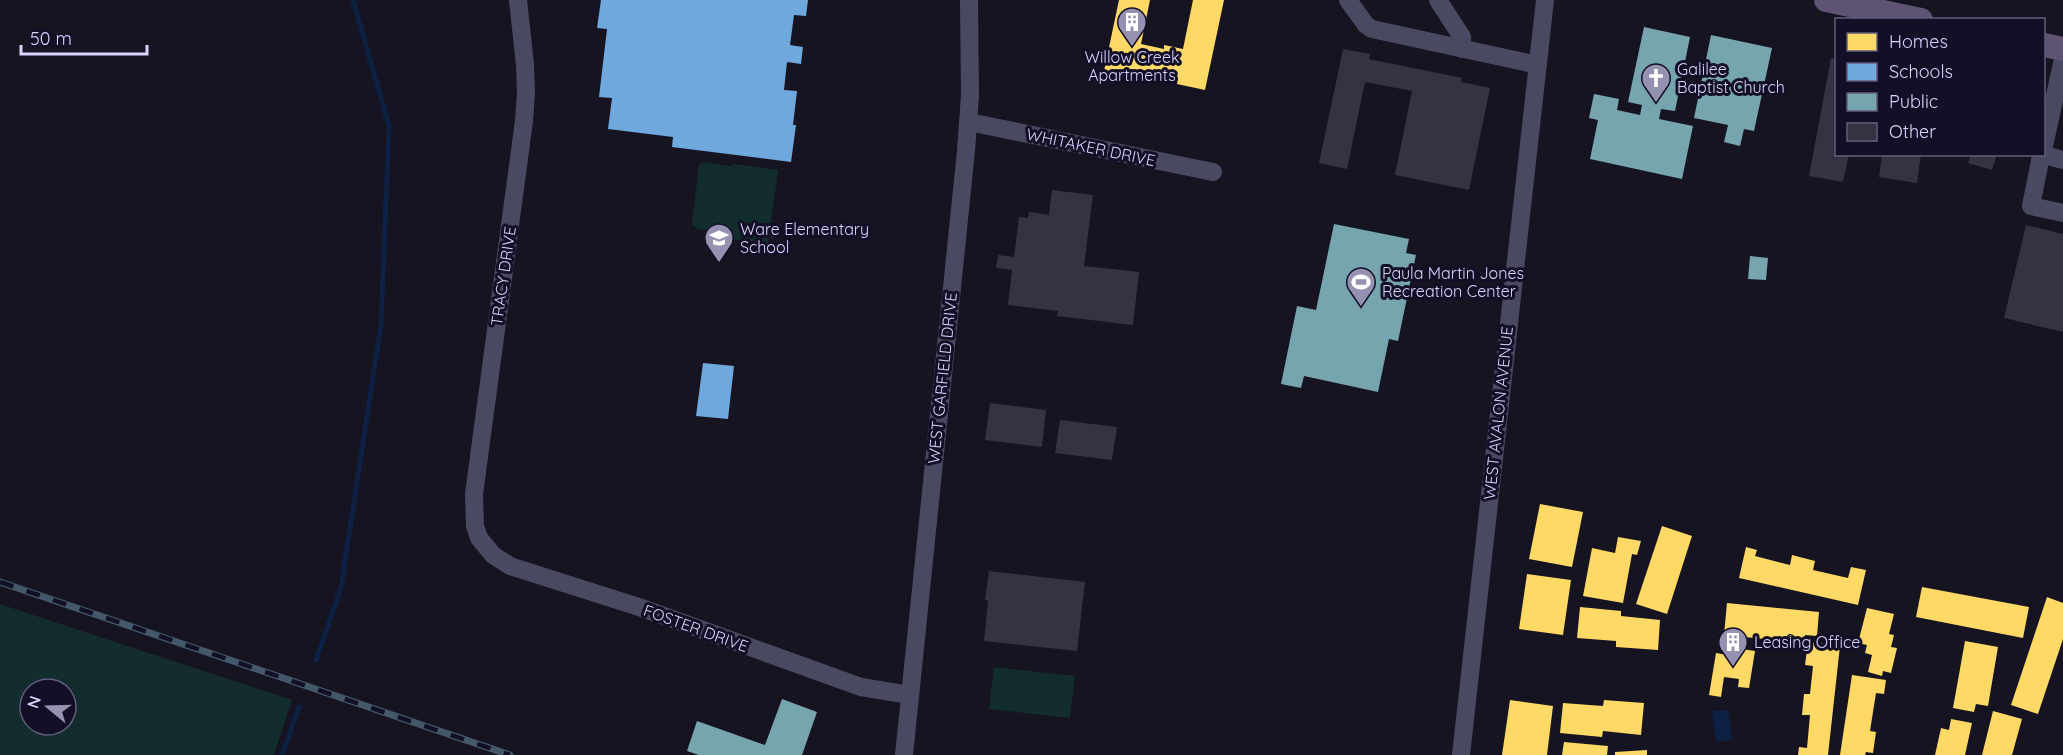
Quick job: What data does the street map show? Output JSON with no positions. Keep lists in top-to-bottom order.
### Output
{
  "streets": {
    "street": [
      "WHITAKER DRIVE",
      "TRACY DRIVE",
      "WEST GARFIELD DRIVE",
      "WEST AVALON AVENUE",
      "FOSTER DRIVE"
    ]
  },
  "crossings": [
    ["WHITAKER DRIVE", "WEST GARFIELD DRIVE"],
    ["TRACY DRIVE", "FOSTER DRIVE"],
    ["WEST GARFIELD DRIVE", "FOSTER DRIVE"]
  ],
  "places": {
    "building": ["Willow Creek Apartments", "Leasing Office"],
    "church": ["Galilee Baptist Church"],
    "school or university": ["Ware Elementary School"],
    "sports": ["Paula Martin Jones Recreation Center"]
  },
  "legend": [
    "Homes",
    "Schools",
    "Public",
    "Other"
  ],
  "scale_bar": "50 m",
  "north": "left"
}
